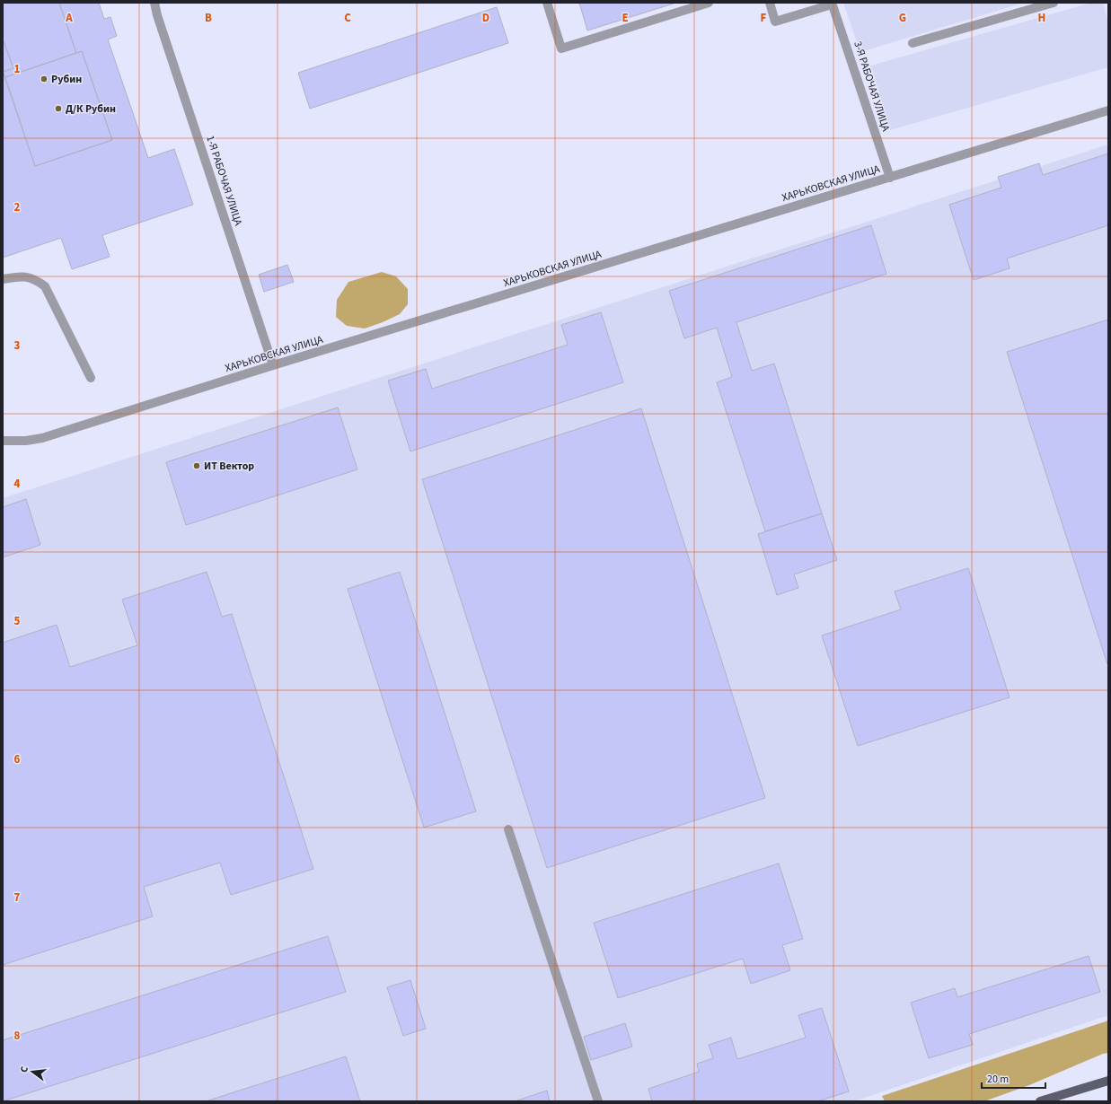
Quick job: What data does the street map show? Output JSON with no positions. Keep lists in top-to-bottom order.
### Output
{
  "streets": {
    "street": ["3-Я РАБОЧАЯ УЛИЦА", "1-Я РАБОЧАЯ УЛИЦА", "ХАРЬКОВСКАЯ УЛИЦА"]
  },
  "crossings": [
    ["3-Я РАБОЧАЯ УЛИЦА", "ХАРЬКОВСКАЯ УЛИЦА"],
    ["1-Я РАБОЧАЯ УЛИЦА", "ХАРЬКОВСКАЯ УЛИЦА"]
  ],
  "places": ["Рубин", "Д/К Рубин", "ИТ Вектор"],
  "scale_bar": "20 m",
  "north": "left",
  "grid": {
    "columns": [
      "A",
      "B",
      "C",
      "D",
      "E",
      "F",
      "G",
      "H"
    ],
    "rows": [
      "1",
      "2",
      "3",
      "4",
      "5",
      "6",
      "7",
      "8"
    ]
  }
}
